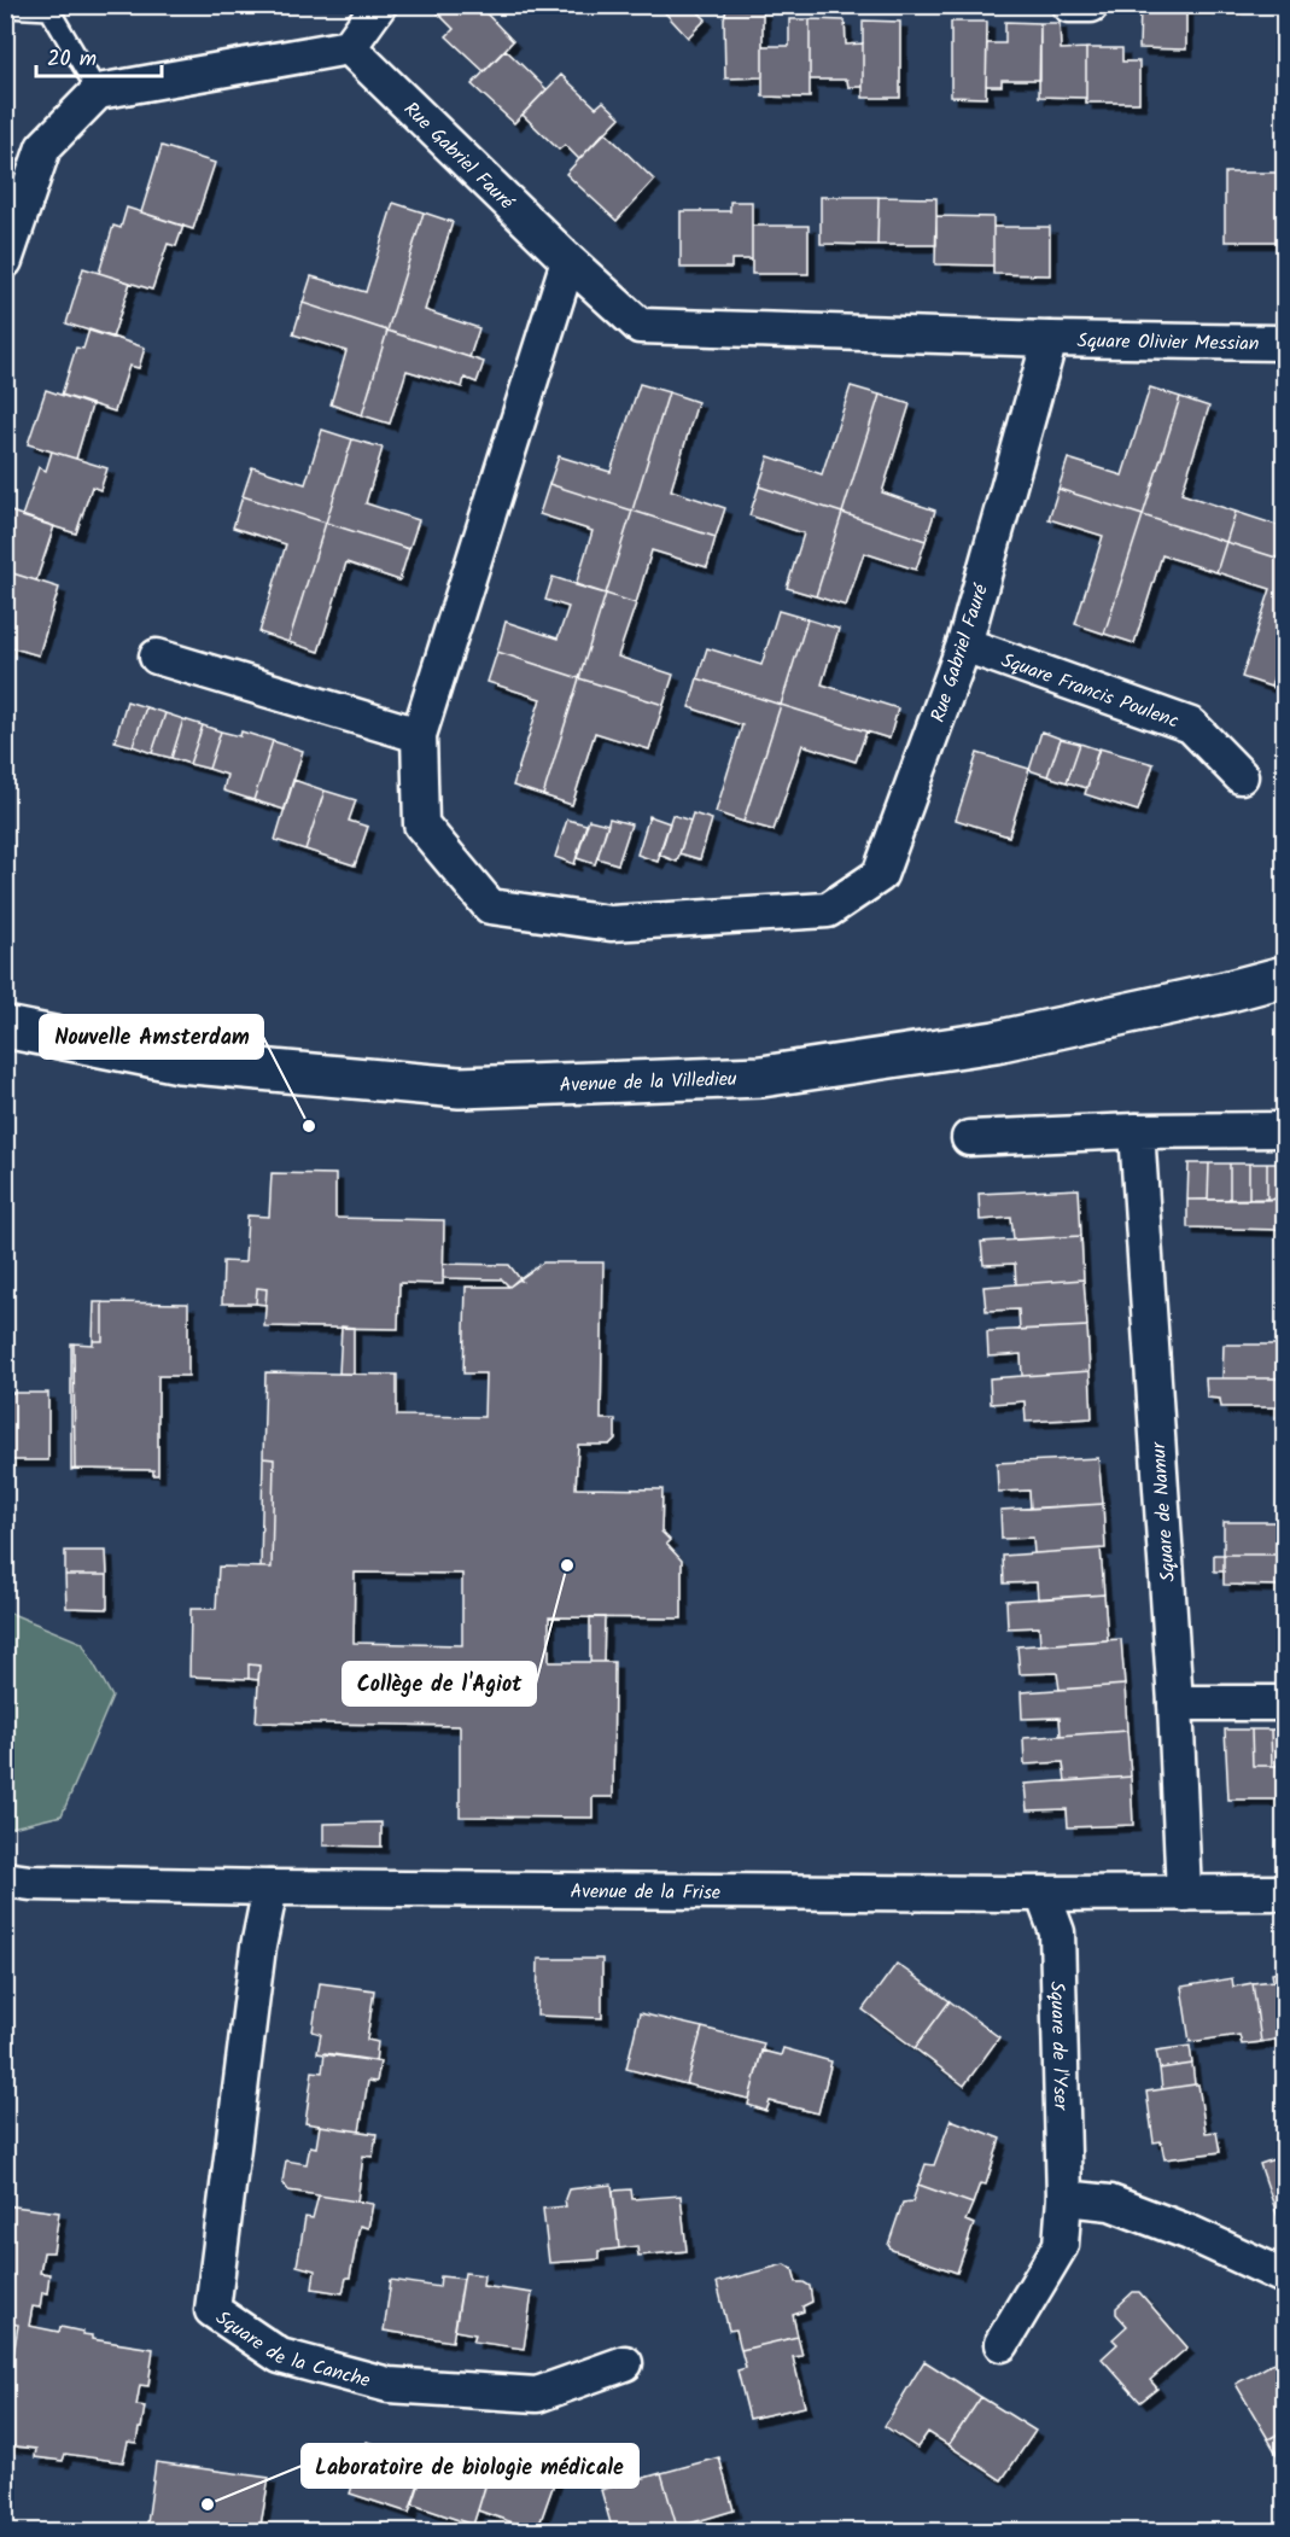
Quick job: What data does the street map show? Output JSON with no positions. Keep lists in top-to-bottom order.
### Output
{
  "streets": {
    "street": [
      "Rue Gabriel Fauré",
      "Square Olivier Messian",
      "Square Francis Poulenc",
      "Avenue de la Villedieu",
      "Square de Namur",
      "Avenue de la Frise",
      "Square de l'Yser",
      "Square de la Canche"
    ]
  },
  "crossings": [
    ["Rue Gabriel Fauré", "Square Olivier Messian"],
    ["Rue Gabriel Fauré", "Square Francis Poulenc"],
    ["Square de Namur", "Avenue de la Frise"],
    ["Avenue de la Frise", "Square de l'Yser"],
    ["Avenue de la Frise", "Square de la Canche"]
  ],
  "places": ["Nouvelle Amsterdam", "Collège de l'Agiot", "Laboratoire de biologie médicale"],
  "scale_bar": "20 m"
}
